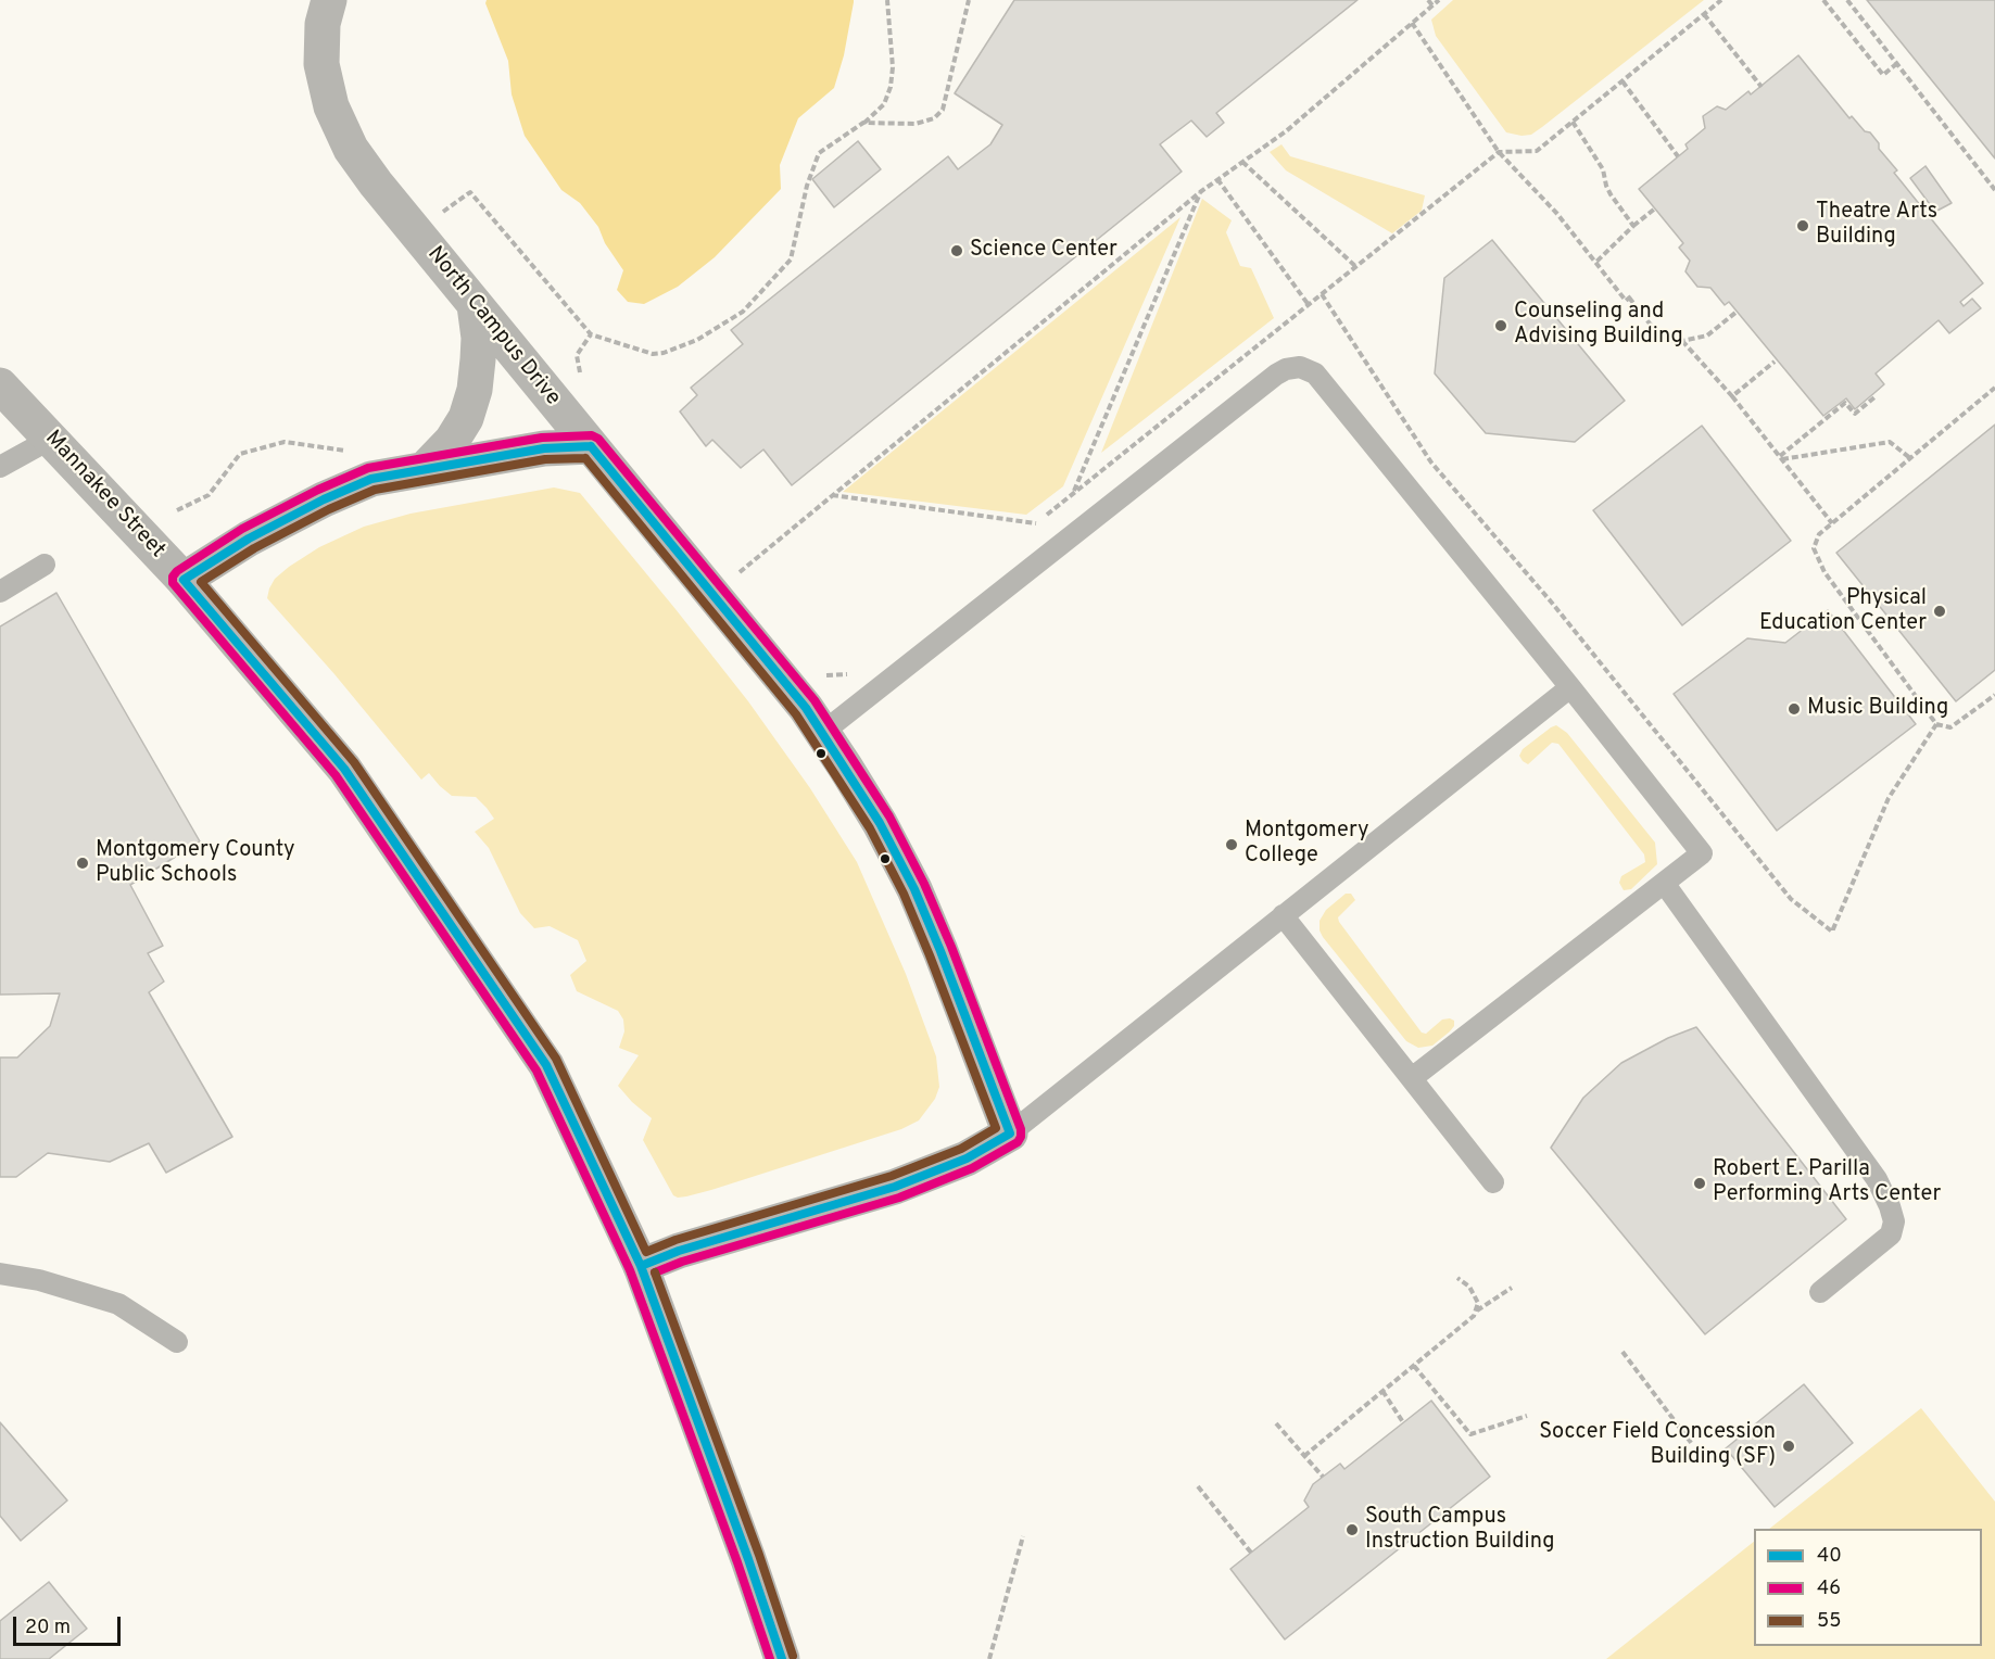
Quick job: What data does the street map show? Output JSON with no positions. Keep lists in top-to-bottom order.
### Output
{
  "streets": {
    "street": ["North Campus Drive", "Mannakee Street"]
  },
  "places": [
    "Theatre Arts Building",
    "Science Center",
    "Counseling and Advising Building",
    "Physical Education Center",
    "Music Building",
    "Montgomery College",
    "Montgomery County Public Schools",
    "Robert E. Parilla Performing Arts Center",
    "Soccer Field Concession Building (SF)",
    "South Campus Instruction Building"
  ],
  "lines": ["transit line 46", "transit line 40", "transit line 55"],
  "legend": ["40", "46", "55"],
  "scale_bar": "20 m"
}
